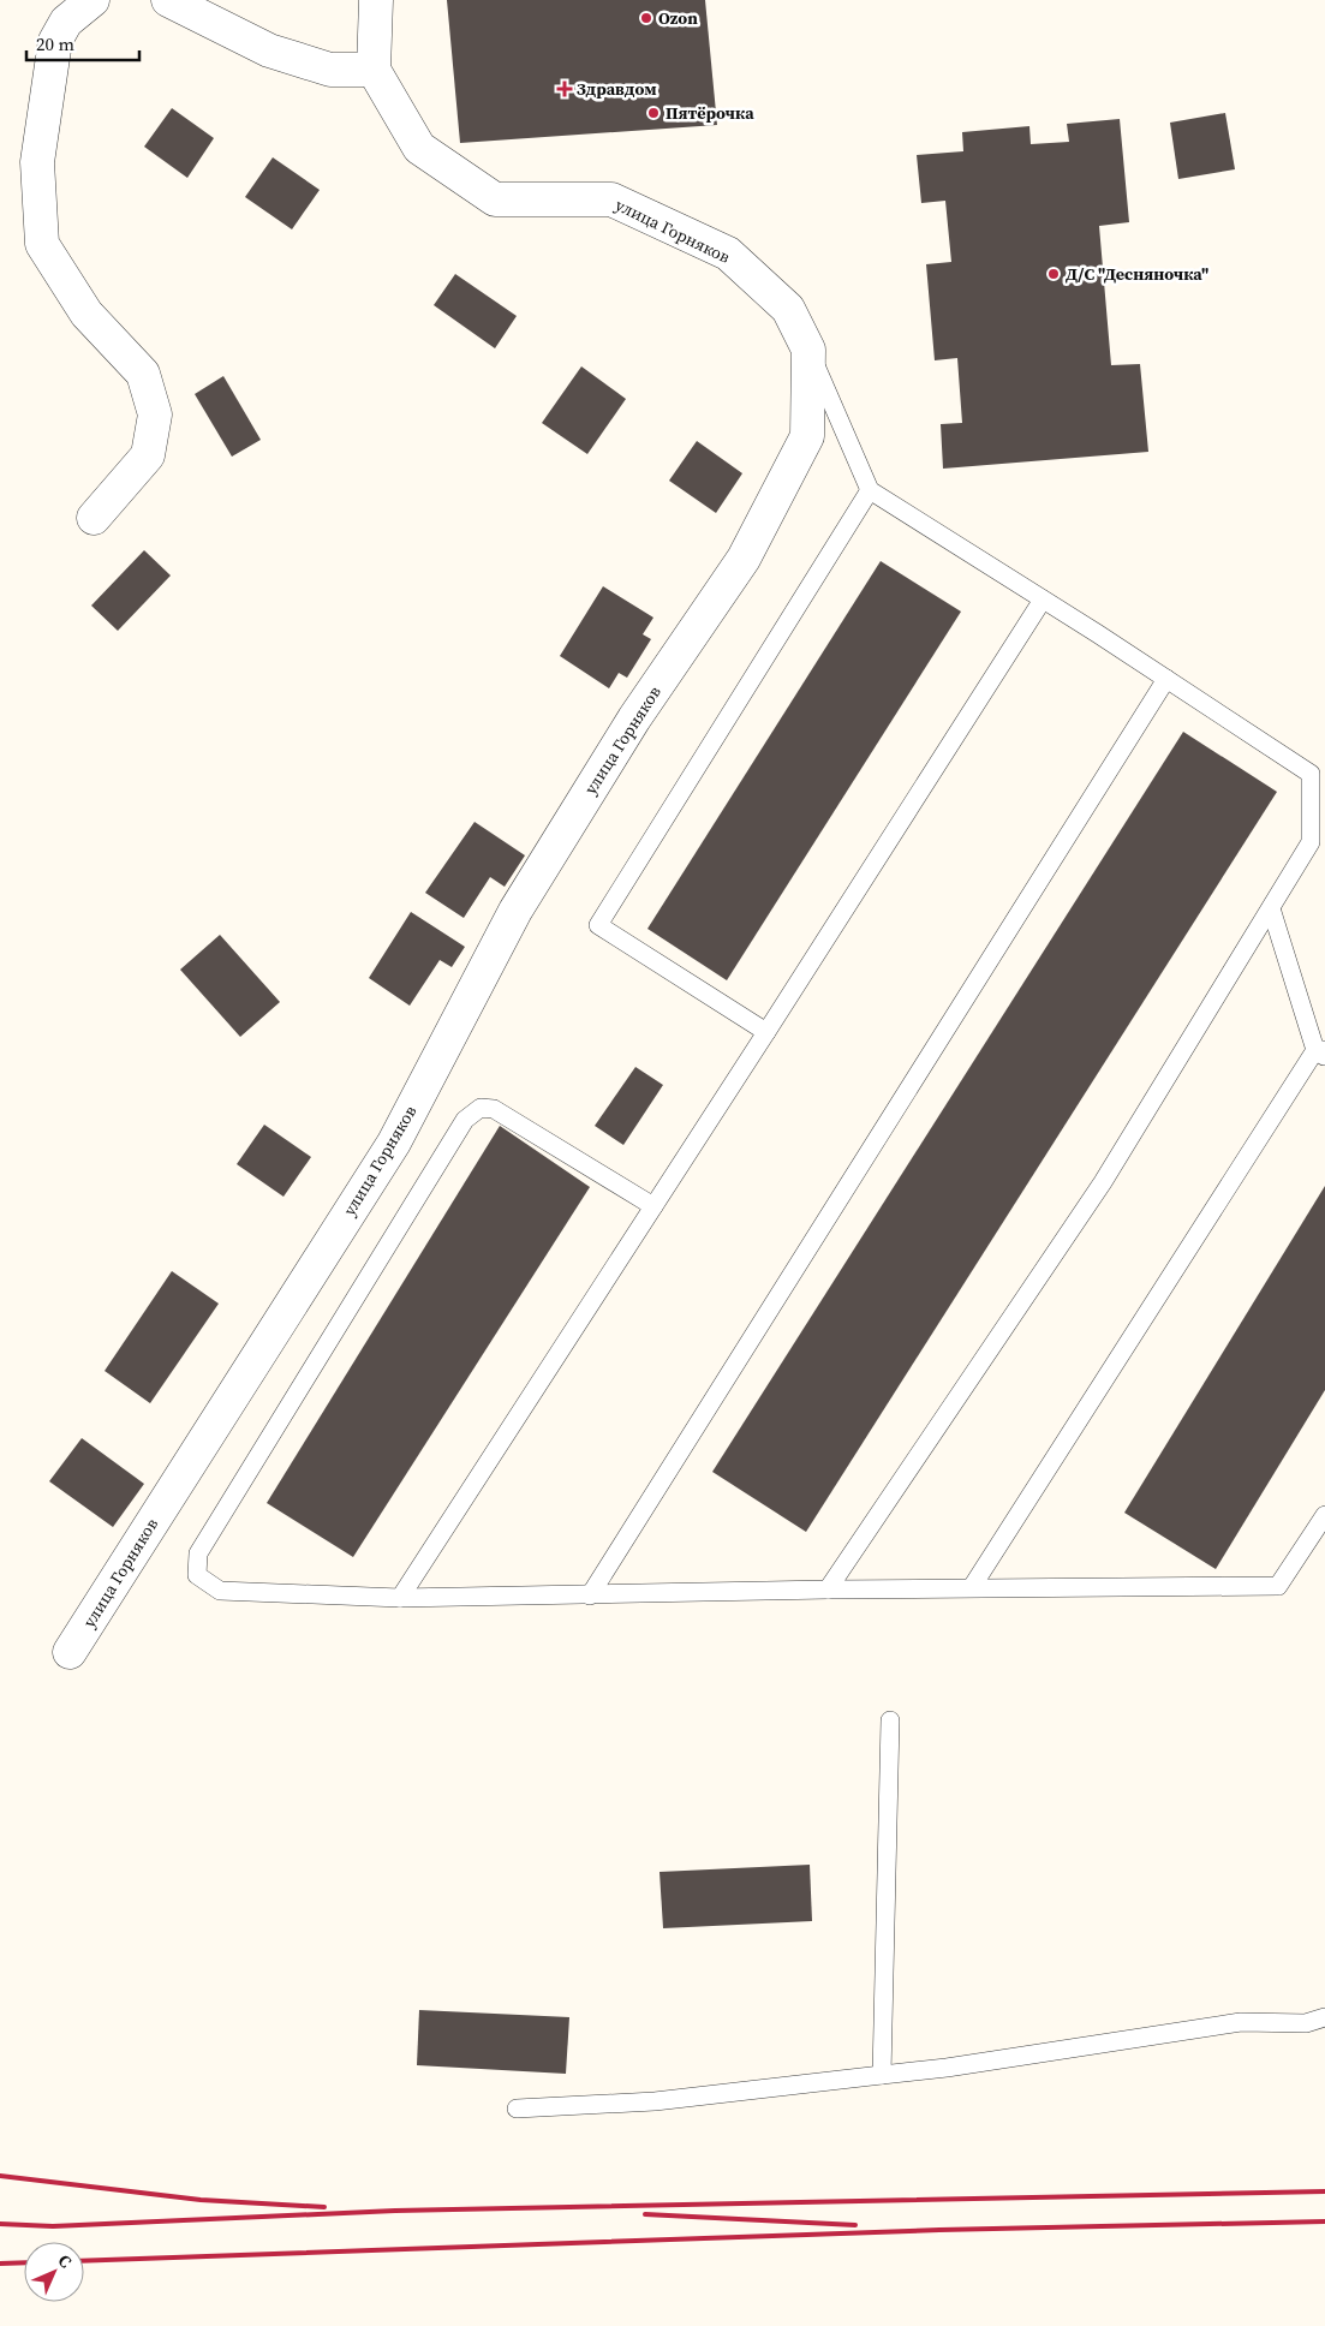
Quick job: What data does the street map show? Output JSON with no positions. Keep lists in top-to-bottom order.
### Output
{
  "streets": {
    "street": ["улица Горняков"]
  },
  "places": {
    "other": ["Ozon", "Пятёрочка", "Д/С \"Десняночка\""],
    "health": ["Здравдом"]
  },
  "scale_bar": "20 m",
  "north": "top right"
}
